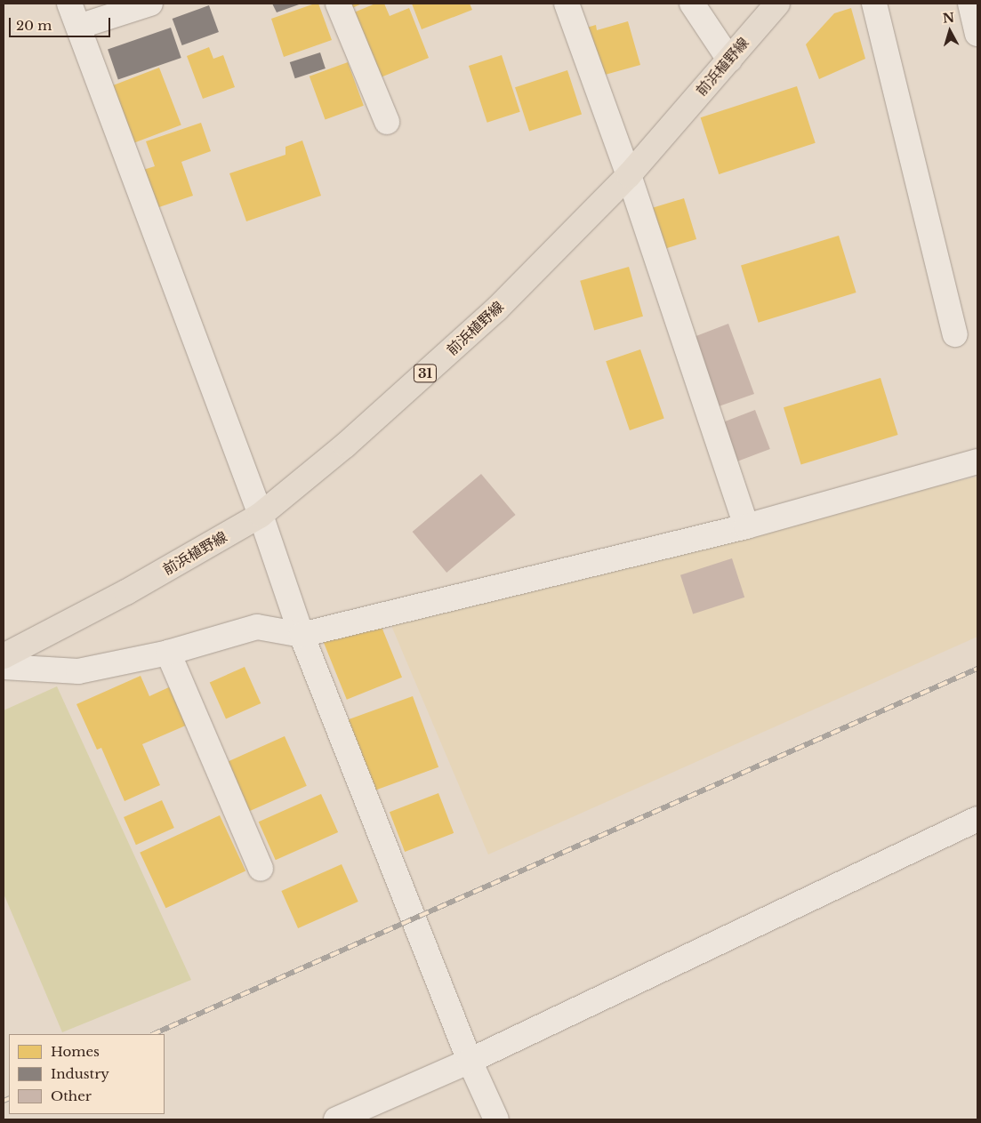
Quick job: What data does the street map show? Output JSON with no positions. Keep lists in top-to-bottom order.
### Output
{
  "streets": {
    "main road": ["前浜植野線", "31"]
  },
  "legend": ["Homes", "Industry", "Other"],
  "scale_bar": "20 m",
  "north": "top"
}
